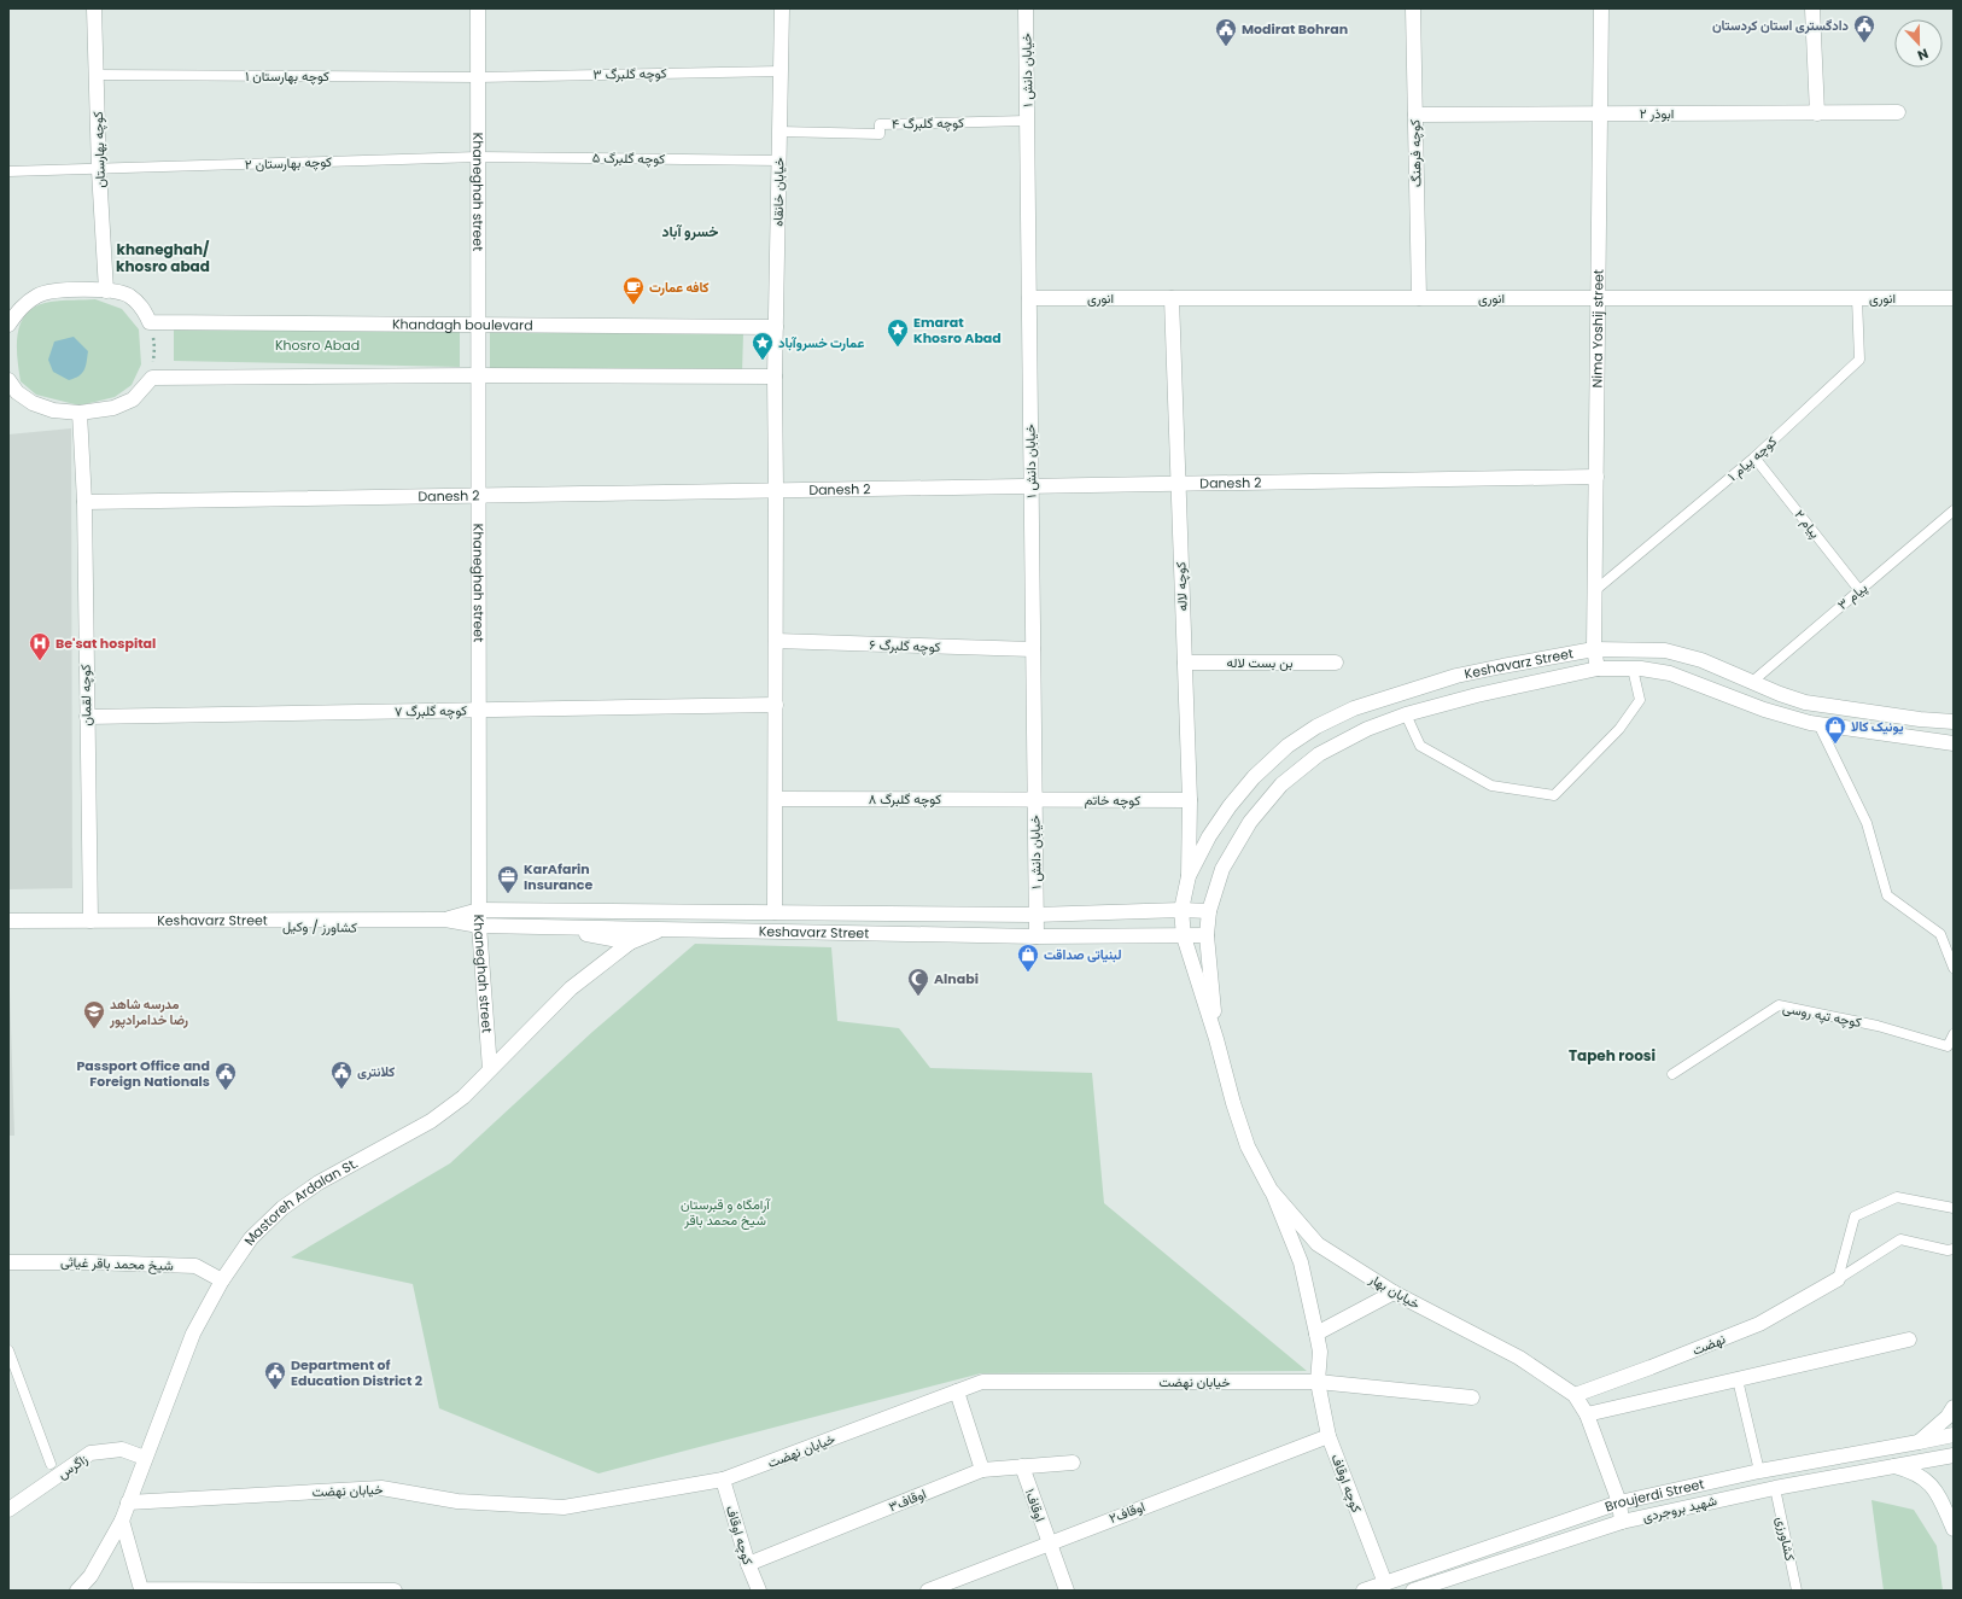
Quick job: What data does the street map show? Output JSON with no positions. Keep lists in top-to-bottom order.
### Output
{
  "streets": {
    "street": [
      "خیابان دانش ۱",
      "ابوذر ۲",
      "کوچه بهارستان",
      "کوچه فرهنگ",
      "Khaneghah street",
      "خیابان خانقاه",
      "انوری",
      "Khandagh boulevard",
      "Nima Yoshij street",
      "Danesh 2",
      "کوچه لاله",
      "کوچه گلبرگ ۶",
      "بن بست لاله",
      "Keshavarz Street",
      "کوچه لقمان",
      "کوچه گلبرگ ۷",
      "کوچه گلبرگ ۸",
      "کوچه خاتم",
      "کشاورز / وکیل",
      "Mastoreh Ardalan St.",
      "شیخ محمد باقر غیاثی",
      "خیابان بهار",
      "نهضت",
      "خیابان نهضت",
      "زاگرس",
      "کوچه اوقاف",
      "Broujerdi Street",
      "اوقاف۳",
      "اوقاف۱",
      "شهید بروجردی",
      "اوقاف۲"
    ],
    "lane": [
      "کوچه گلبرگ ۳",
      "کوچه بهارستان ۱",
      "کوچه گلبرگ ۴",
      "کوچه گلبرگ ۵",
      "کوچه بهارستان ۲",
      "کوچه پیام ۱",
      "پیام ۲",
      "پیام ۳",
      "کوچه تپه روسی",
      "کشاورزی"
    ]
  },
  "crossings": [
    ["خیابان دانش ۱", "کوچه گلبرگ ۴"],
    ["خیابان دانش ۱", "انوری"],
    ["خیابان دانش ۱", "Danesh 2"],
    ["خیابان دانش ۱", "کوچه گلبرگ ۶"],
    ["خیابان دانش ۱", "Keshavarz Street"],
    ["خیابان دانش ۱", "کوچه گلبرگ ۸"],
    ["خیابان دانش ۱", "کوچه خاتم"],
    ["کوچه گلبرگ ۳", "کوچه بهارستان ۱"],
    ["کوچه گلبرگ ۳", "Khaneghah street"],
    ["کوچه گلبرگ ۳", "خیابان خانقاه"],
    ["کوچه بهارستان ۱", "کوچه بهارستان"],
    ["کوچه بهارستان ۱", "Khaneghah street"],
    ["ابوذر ۲", "کوچه فرهنگ"],
    ["ابوذر ۲", "Nima Yoshij street"],
    ["کوچه گلبرگ ۴", "خیابان خانقاه"],
    ["کوچه بهارستان", "کوچه بهارستان ۲"],
    ["کوچه فرهنگ", "انوری"],
    ["کوچه گلبرگ ۵", "کوچه بهارستان ۲"],
    ["کوچه گلبرگ ۵", "Khaneghah street"],
    ["کوچه گلبرگ ۵", "خیابان خانقاه"],
    ["کوچه بهارستان ۲", "Khaneghah street"],
    ["Khaneghah street", "Khandagh boulevard"],
    ["Khaneghah street", "Danesh 2"],
    ["Khaneghah street", "Keshavarz Street"],
    ["Khaneghah street", "کوچه گلبرگ ۷"],
    ["Khaneghah street", "کشاورز / وکیل"],
    ["Khaneghah street", "Mastoreh Ardalan St."],
    ["خیابان خانقاه", "Khandagh boulevard"],
    ["خیابان خانقاه", "Danesh 2"],
    ["خیابان خانقاه", "کوچه گلبرگ ۶"],
    ["خیابان خانقاه", "Keshavarz Street"],
    ["خیابان خانقاه", "کوچه گلبرگ ۷"],
    ["خیابان خانقاه", "کوچه گلبرگ ۸"],
    ["انوری", "Nima Yoshij street"],
    ["انوری", "کوچه پیام ۱"],
    ["انوری", "کوچه لاله"],
    ["Nima Yoshij street", "کوچه پیام ۱"],
    ["Nima Yoshij street", "Danesh 2"],
    ["Nima Yoshij street", "Keshavarz Street"],
    ["کوچه پیام ۱", "پیام ۲"],
    ["Danesh 2", "کوچه لاله"],
    ["Danesh 2", "کوچه لقمان"],
    ["پیام ۲", "پیام ۳"],
    ["کوچه لاله", "بن بست لاله"],
    ["کوچه لاله", "Keshavarz Street"],
    ["کوچه لاله", "کوچه خاتم"],
    ["پیام ۳", "Keshavarz Street"],
    ["Keshavarz Street", "کوچه لقمان"],
    ["Keshavarz Street", "کشاورز / وکیل"],
    ["Keshavarz Street", "Mastoreh Ardalan St."],
    ["Keshavarz Street", "خیابان بهار"],
    ["کوچه لقمان", "کوچه گلبرگ ۷"],
    ["کوچه گلبرگ ۸", "کوچه خاتم"],
    ["کشاورز / وکیل", "Mastoreh Ardalan St."],
    ["Mastoreh Ardalan St.", "شیخ محمد باقر غیاثی"],
    ["Mastoreh Ardalan St.", "خیابان نهضت"],
    ["Mastoreh Ardalan St.", "زاگرس"],
    ["خیابان بهار", "نهضت"],
    ["خیابان بهار", "کوچه اوقاف"],
    ["خیابان بهار", "Broujerdi Street"],
    ["خیابان بهار", "شهید بروجردی"],
    ["خیابان نهضت", "کوچه اوقاف"],
    ["کوچه اوقاف", "Broujerdi Street"],
    ["کوچه اوقاف", "اوقاف۳"],
    ["کوچه اوقاف", "اوقاف۲"],
    ["اوقاف۳", "اوقاف۱"],
    ["اوقاف۱", "اوقاف۲"],
    ["شهید بروجردی", "کشاورزی"]
  ],
  "districts": ["خسرو آباد", "khaneghah/ khosro abad", "Tapeh roosi"],
  "parks": ["Khosro Abad", "آرامگاه و قبرستان شیخ محمد باقر"],
  "places": {
    "public building": [
      "دادگستری استان کردستان",
      "Modirat Bohran",
      "کلانتری",
      "Passport Office and Foreign Nationals",
      "Department of Education District 2"
    ],
    "cafe": ["کافه عمارت"],
    "place": ["Emarat Khosro Abad", "عمارت خسروآباد"],
    "hospital": ["Be'sat hospital"],
    "shop": ["یونیک کالا", "لبنیاتی ‌صداقت"],
    "office": ["KarAfarin Insurance"],
    "mosque": ["Alnabi"],
    "school or university": ["مدرسه شاهد رضا خدامرادپور"]
  },
  "north": "bottom"
}
